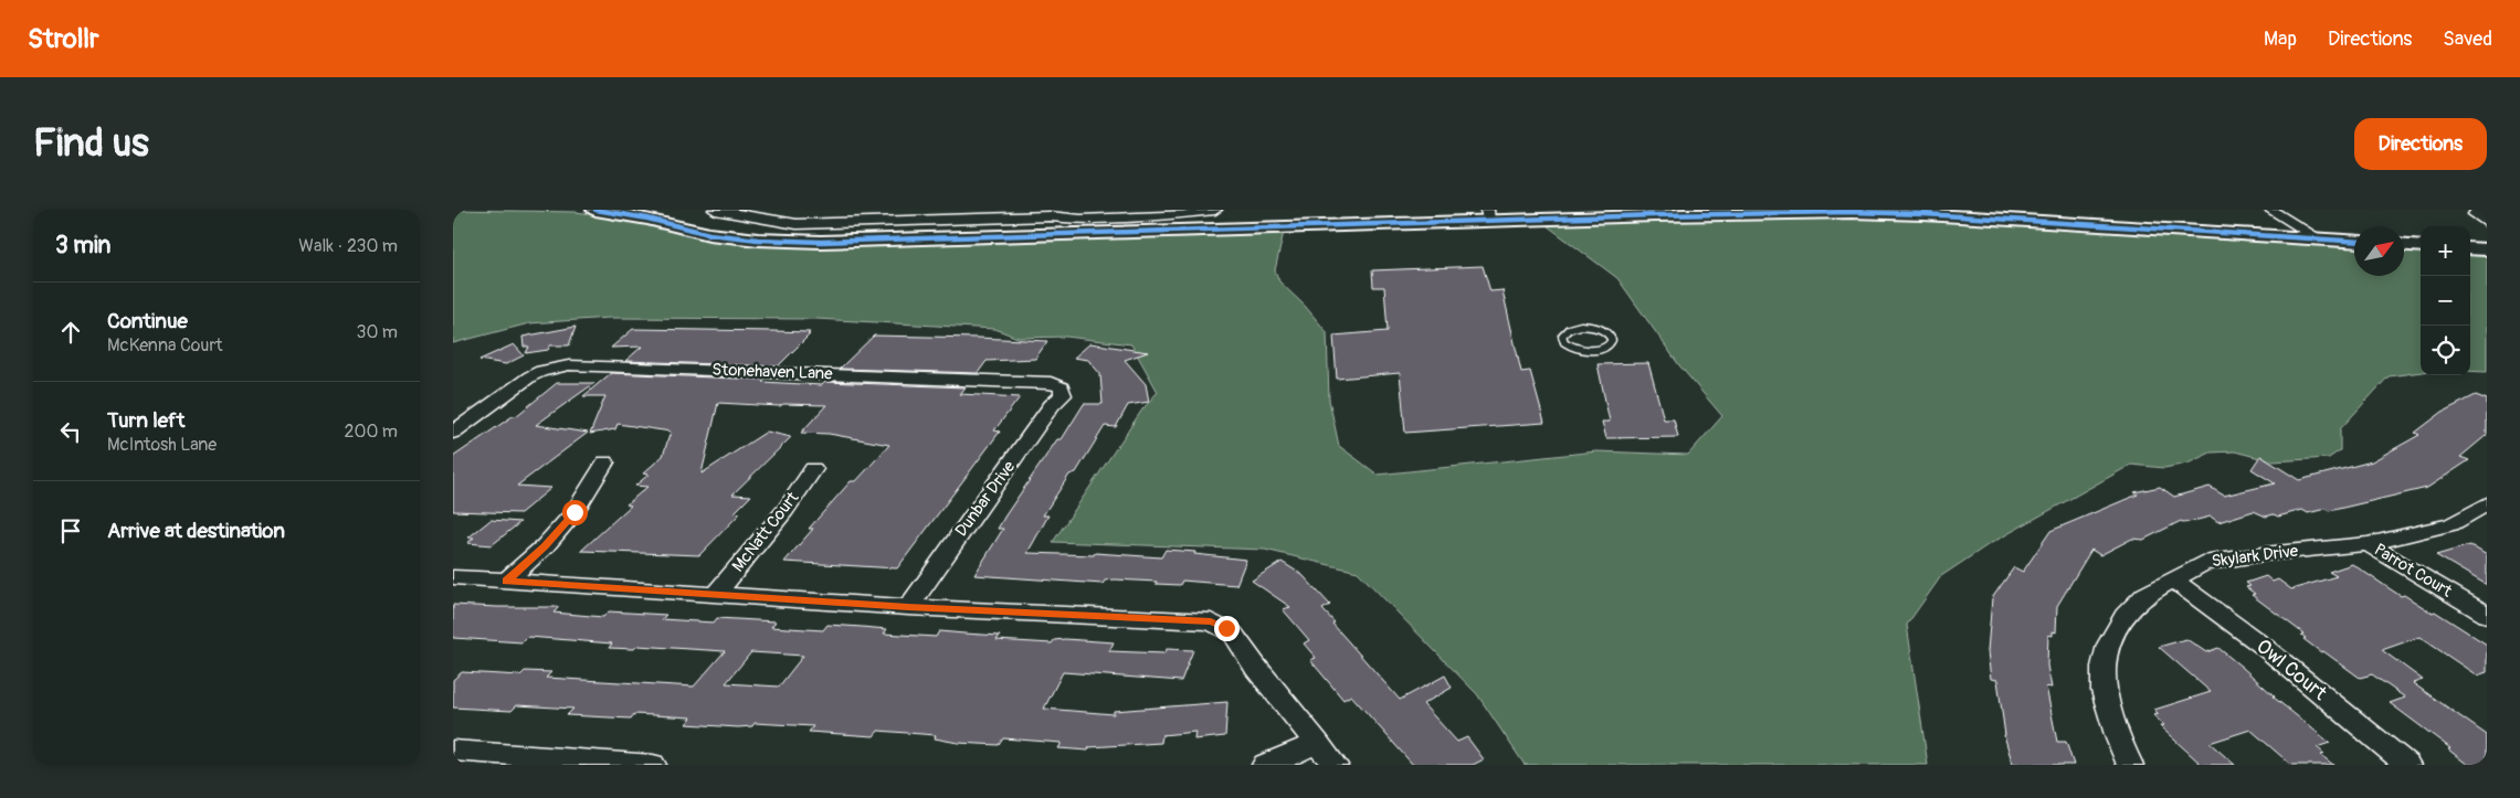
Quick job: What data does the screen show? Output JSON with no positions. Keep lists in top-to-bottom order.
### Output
{
  "streets": {
    "street": [
      "Stonehaven Lane",
      "Dunbar Drive",
      "McNatt Court",
      "Skylark Drive",
      "Parrot Court",
      "Owl Court"
    ]
  },
  "crossings": [
    ["Stonehaven Lane", "Dunbar Drive"],
    ["Skylark Drive", "Parrot Court"],
    ["Skylark Drive", "Owl Court"]
  ],
  "north": "top right",
  "page": {
    "header": "Strollr",
    "nav": ["Map", "Directions", "Saved"],
    "buttons": "Directions",
    "title": "Find us",
    "heading": ["3 min", "Walk · 230 m"],
    "map_buttons": ["+", "−"],
    "list": [
      ["Continue", "McKenna Court", "30 m"],
      ["Turn left", "McIntosh Lane", "200 m"],
      "Arrive at destination"
    ]
  }
}
